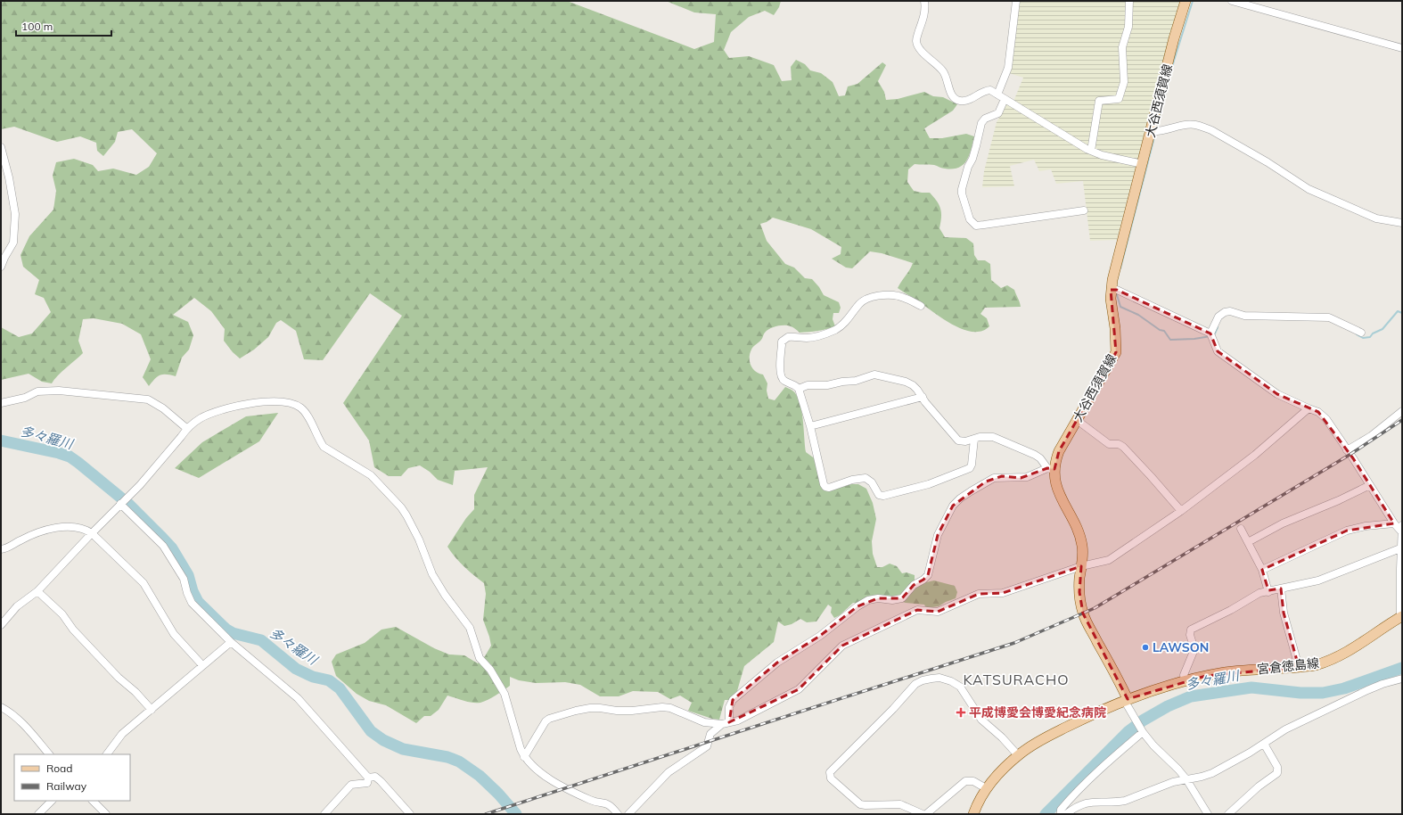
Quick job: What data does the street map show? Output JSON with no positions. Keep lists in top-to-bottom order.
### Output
{
  "streets": {
    "main road": ["大谷西須賀線", "宮倉徳島線"]
  },
  "crossings": [
    ["大谷西須賀線", "宮倉徳島線"]
  ],
  "districts": ["KATSURACHO"],
  "water": ["多々羅川"],
  "places": {
    "other": ["LAWSON"],
    "health": ["平成博愛会博愛紀念病院"]
  },
  "legend": ["Road", "Railway"],
  "scale_bar": "100 m"
}
